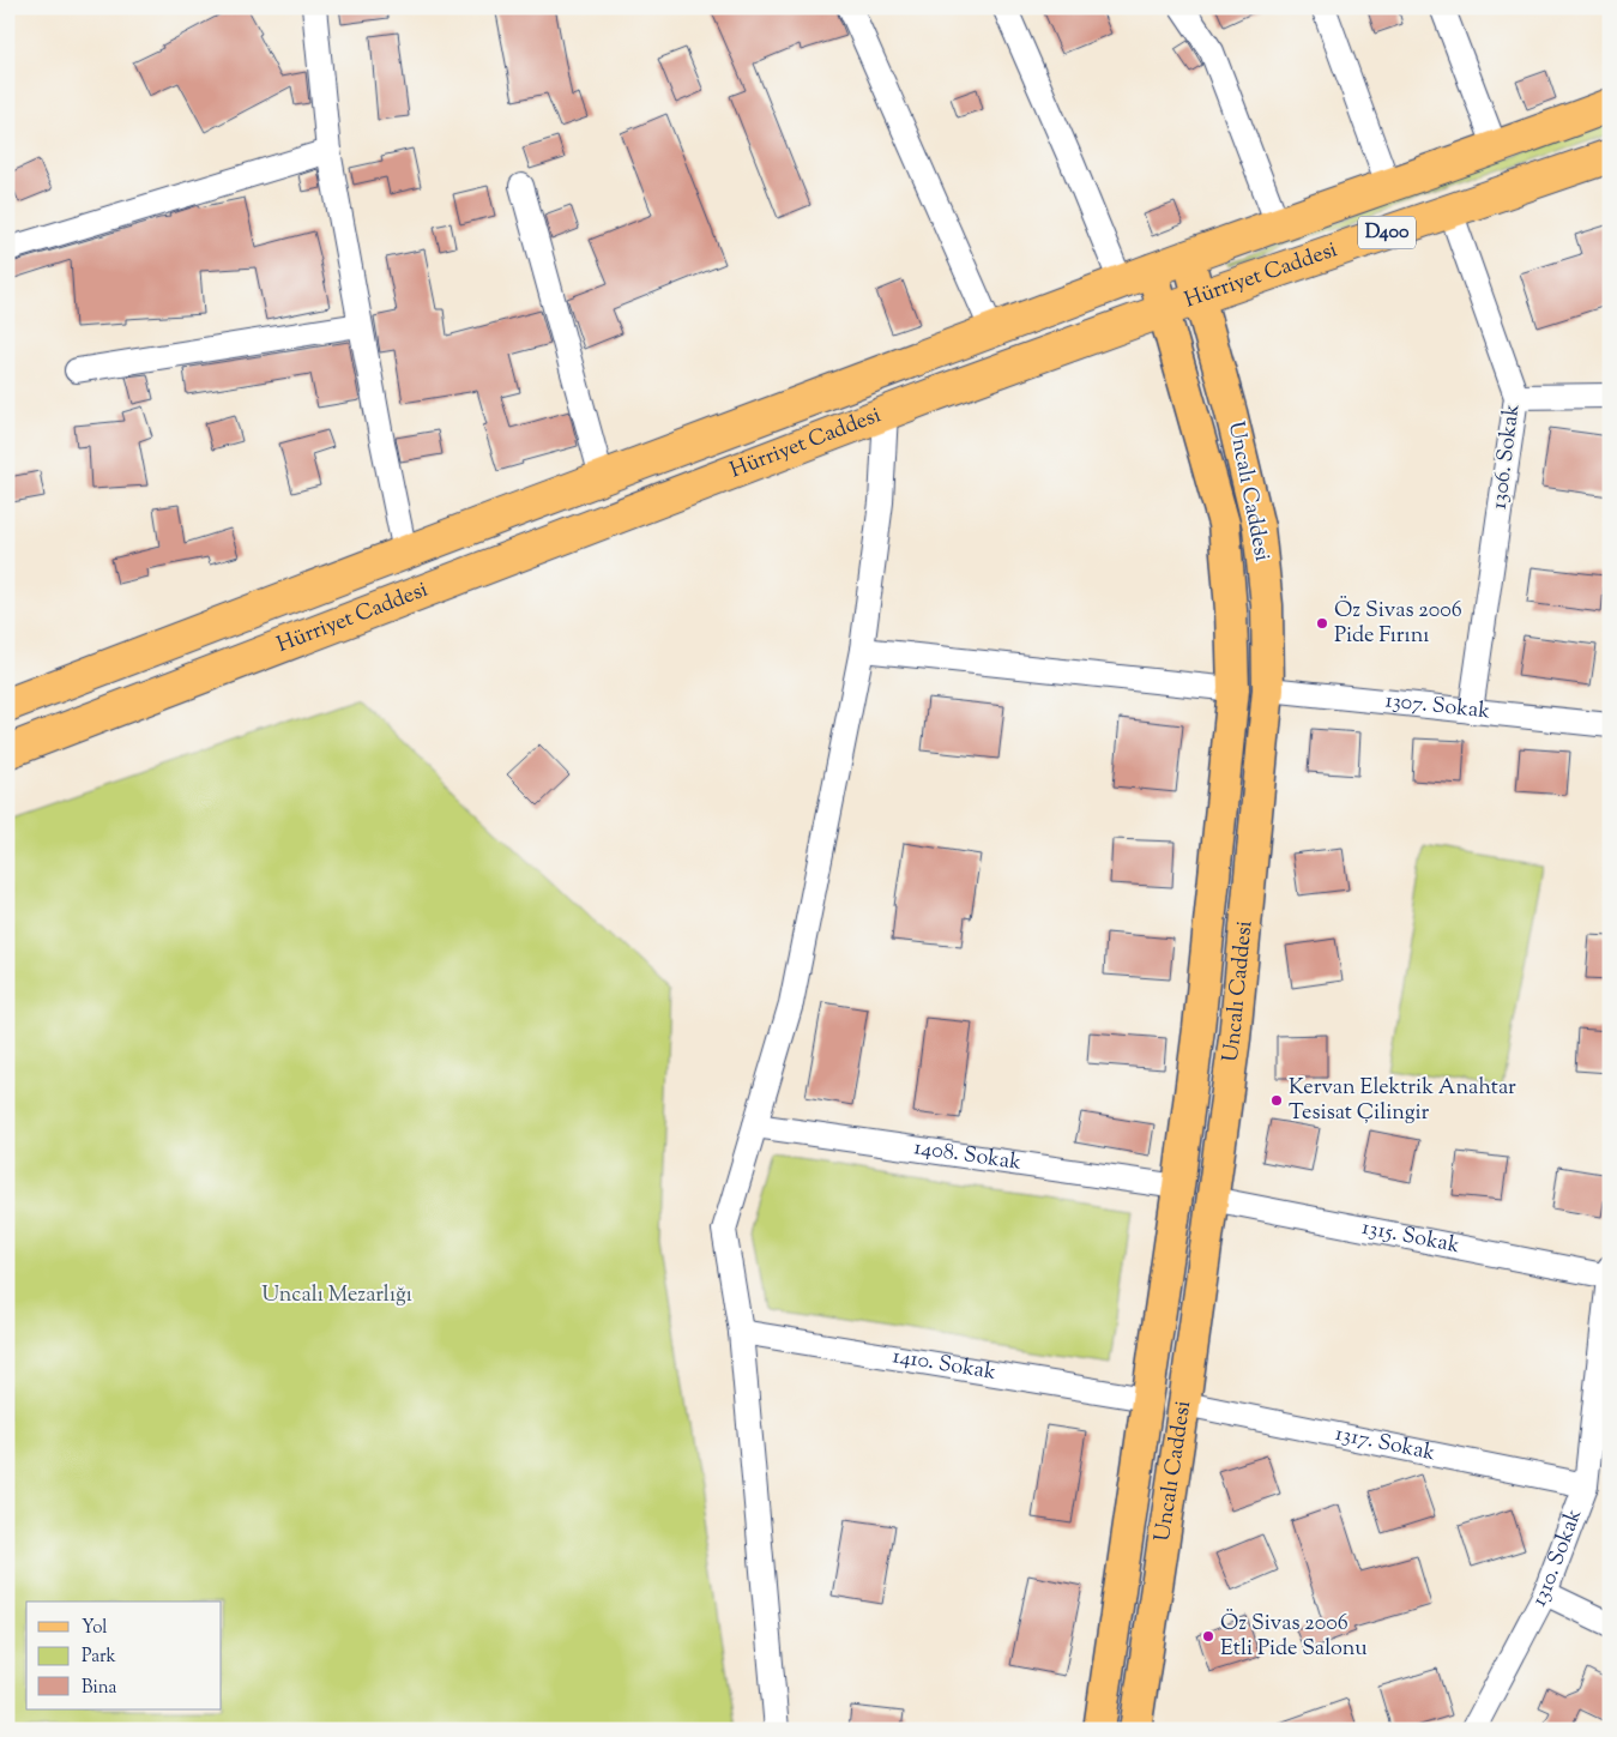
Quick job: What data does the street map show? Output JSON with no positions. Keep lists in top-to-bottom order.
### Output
{
  "streets": {
    "highway": ["D400", "Hürriyet Caddesi"],
    "main road": ["Uncalı Caddesi"],
    "street": [
      "1306. Sokak",
      "1307. Sokak",
      "1408. Sokak",
      "1315. Sokak",
      "1410. Sokak",
      "1317. Sokak",
      "1310. Sokak"
    ]
  },
  "crossings": [
    ["Hürriyet Caddesi", "1306. Sokak"],
    ["Hürriyet Caddesi", "Uncalı Caddesi"],
    ["1306. Sokak", "1307. Sokak"],
    ["Uncalı Caddesi", "1307. Sokak"],
    ["Uncalı Caddesi", "1408. Sokak"],
    ["Uncalı Caddesi", "1315. Sokak"],
    ["Uncalı Caddesi", "1410. Sokak"],
    ["Uncalı Caddesi", "1317. Sokak"],
    ["1315. Sokak", "1310. Sokak"],
    ["1317. Sokak", "1310. Sokak"]
  ],
  "parks": ["Uncalı Mezarlığı"],
  "places": ["Öz Sivas 2006 Pide Fırını", "Kervan Elektrik Anahtar Tesisat Çilingir", "Öz Sivas 2006 Etli Pide Salonu"],
  "legend": ["Yol", "Park", "Bina"]
}
